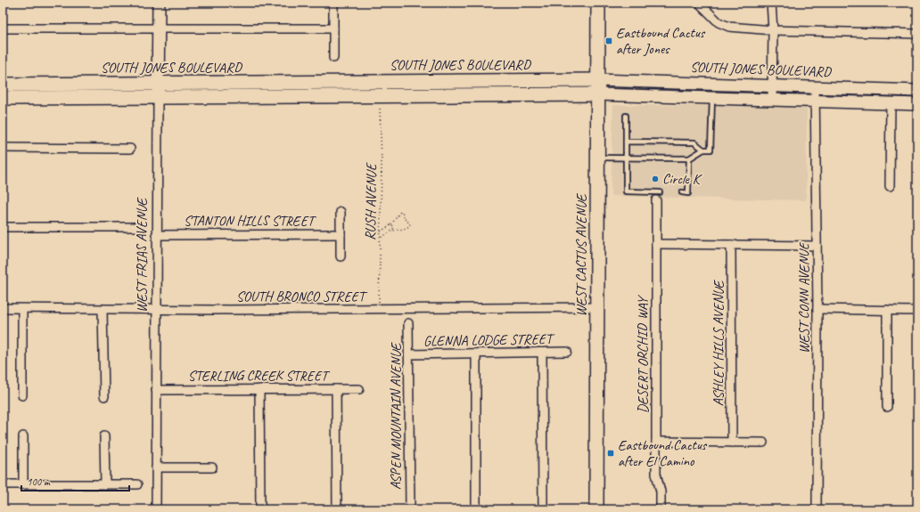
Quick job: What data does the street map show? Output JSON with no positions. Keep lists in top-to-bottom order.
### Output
{
  "streets": {
    "main road": ["SOUTH JONES BOULEVARD", "WEST FRIAS AVENUE", "WEST CACTUS AVENUE"],
    "street": [
      "STANTON HILLS STREET",
      "SOUTH BRONCO STREET",
      "WEST CONN AVENUE",
      "GLENNA LODGE STREET",
      "ASHLEY HILLS AVENUE",
      "DESERT ORCHID WAY",
      "STERLING CREEK STREET",
      "ASPEN MOUNTAIN AVENUE"
    ],
    "path": ["RUSH AVENUE"]
  },
  "crossings": [
    ["SOUTH JONES BOULEVARD", "RUSH AVENUE"],
    ["SOUTH JONES BOULEVARD", "WEST FRIAS AVENUE"],
    ["SOUTH JONES BOULEVARD", "WEST CACTUS AVENUE"],
    ["SOUTH JONES BOULEVARD", "WEST CONN AVENUE"],
    ["RUSH AVENUE", "SOUTH BRONCO STREET"],
    ["STANTON HILLS STREET", "WEST FRIAS AVENUE"],
    ["WEST FRIAS AVENUE", "SOUTH BRONCO STREET"],
    ["WEST FRIAS AVENUE", "STERLING CREEK STREET"],
    ["WEST CACTUS AVENUE", "SOUTH BRONCO STREET"],
    ["GLENNA LODGE STREET", "ASPEN MOUNTAIN AVENUE"]
  ],
  "places": {
    "transit": ["Eastbound Cactus after Jones", "Eastbound Cactus after El Camino"],
    "other": ["Circle K"]
  },
  "scale_bar": "100 m"
}
